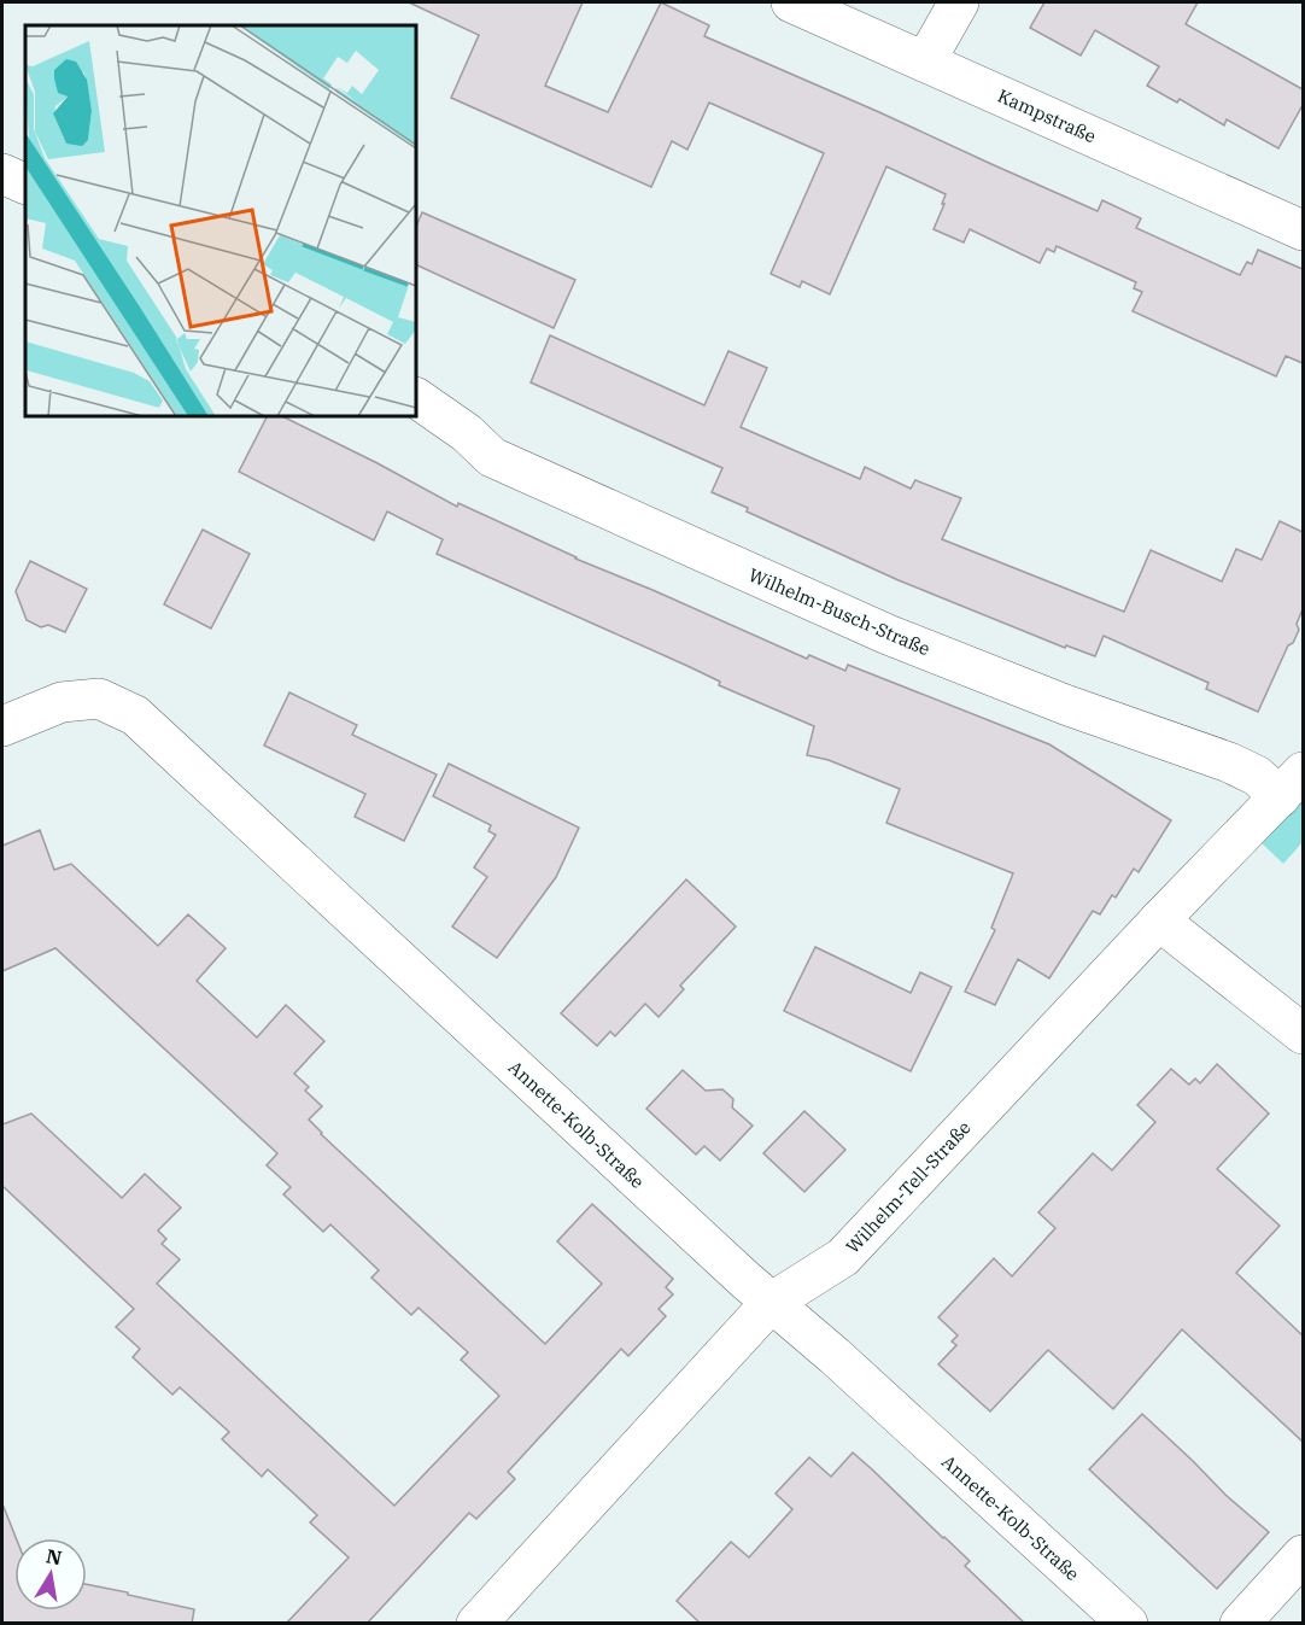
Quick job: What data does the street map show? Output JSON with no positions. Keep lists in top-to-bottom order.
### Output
{
  "streets": {
    "street": [
      "Kampstraße",
      "Wilhelm-Busch-Straße",
      "Annette-Kolb-Straße",
      "Wilhelm-Tell-Straße"
    ]
  },
  "crossings": [
    ["Wilhelm-Busch-Straße", "Wilhelm-Tell-Straße"],
    ["Annette-Kolb-Straße", "Wilhelm-Tell-Straße"]
  ],
  "north": "top"
}
